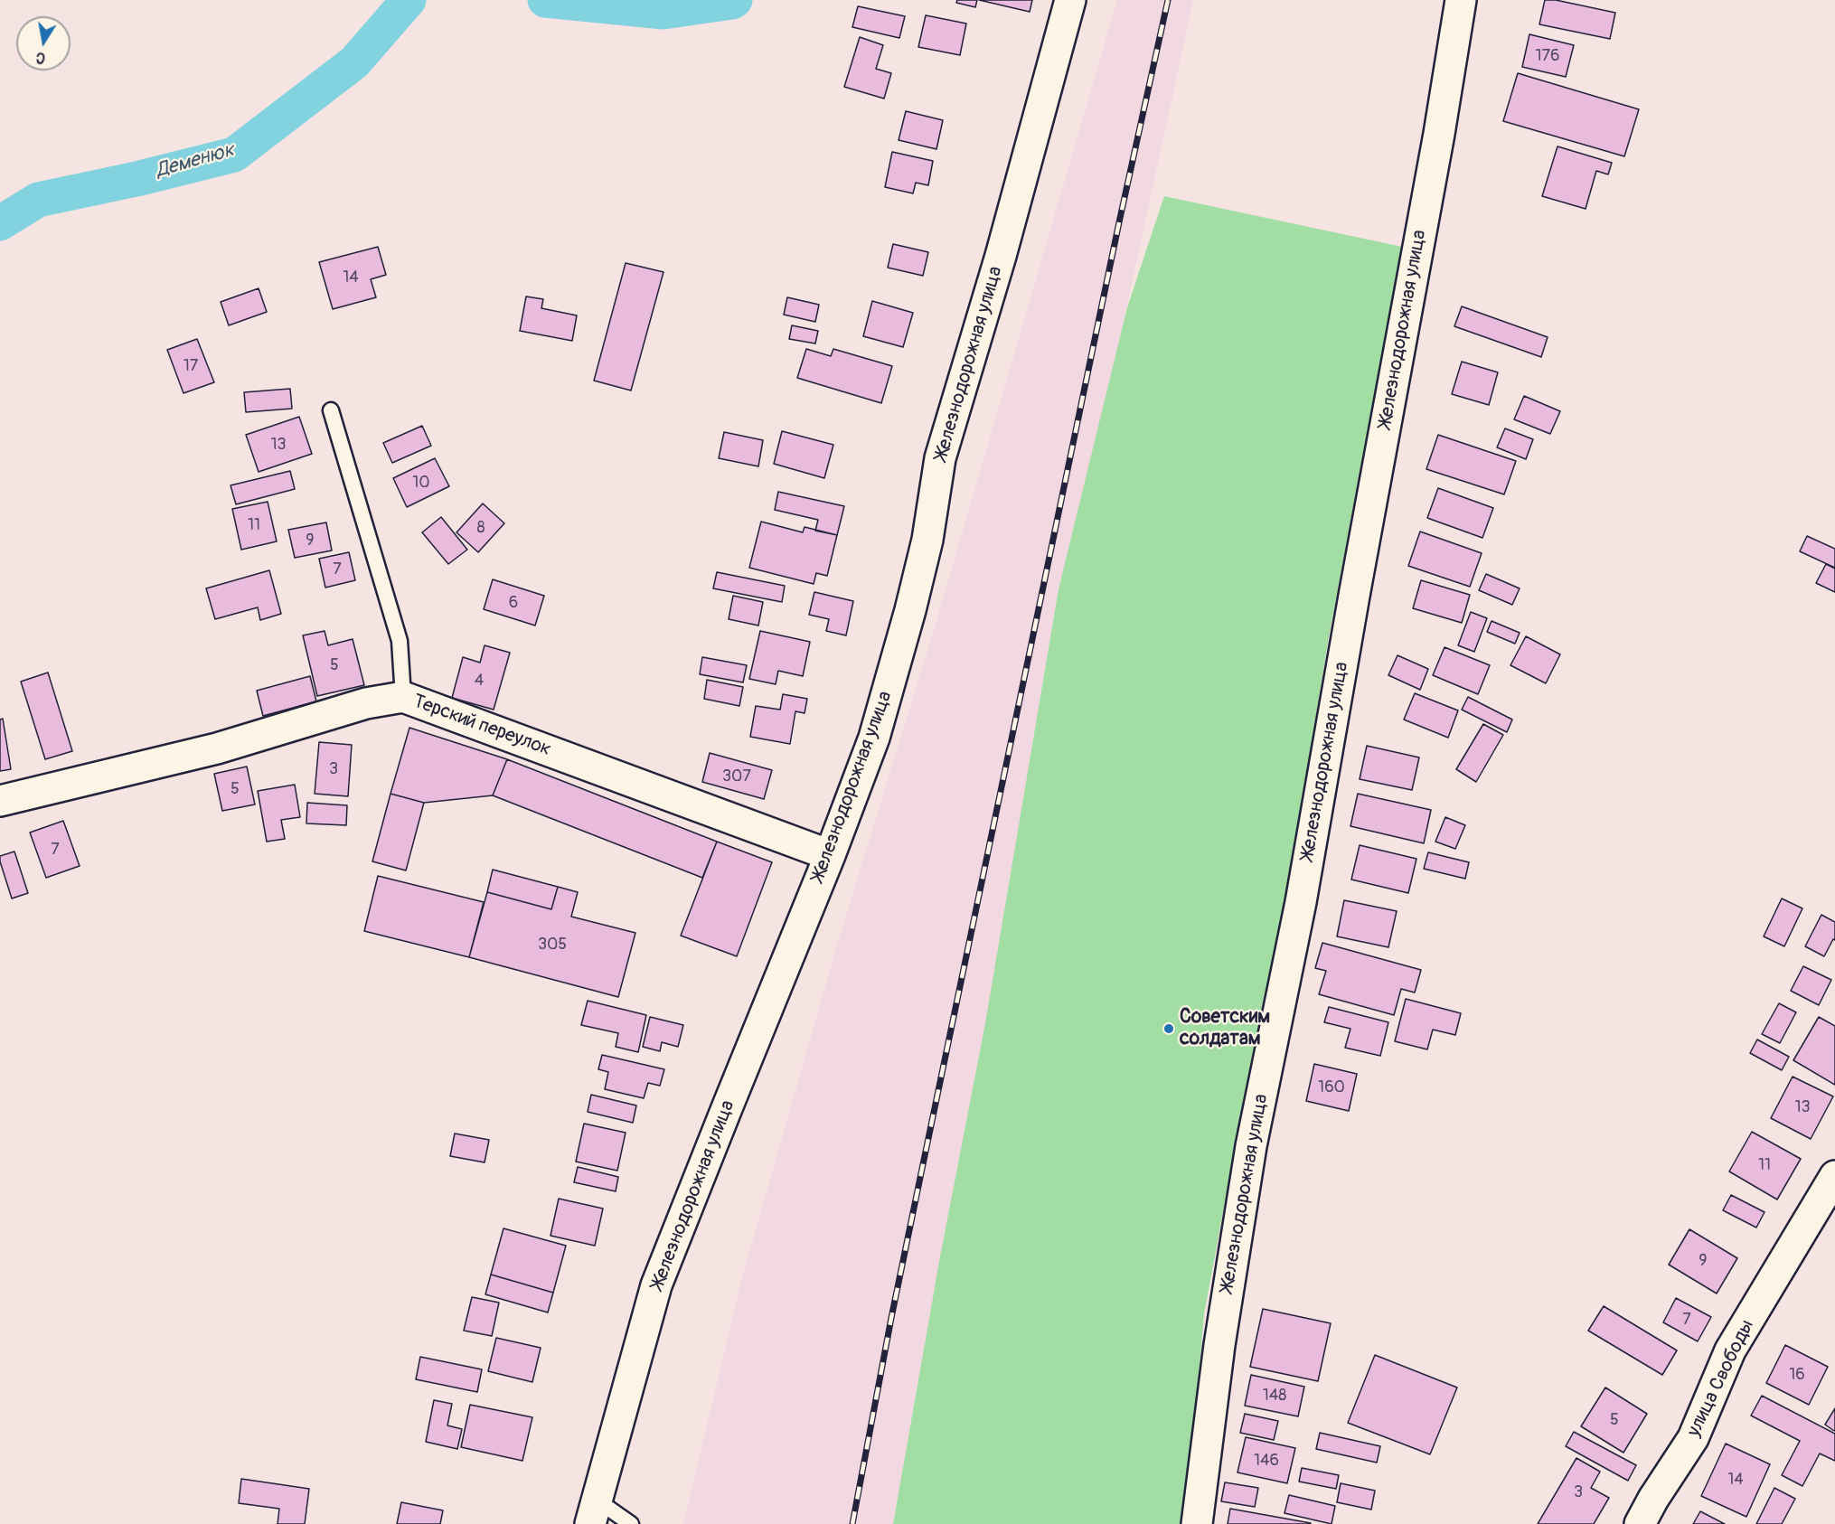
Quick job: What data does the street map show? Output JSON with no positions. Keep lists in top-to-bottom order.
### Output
{
  "streets": {
    "street": ["Железнодорожная улица", "Терский переулок", "улица Свободы"]
  },
  "crossings": [
    ["Железнодорожная улица", "Терский переулок"]
  ],
  "water": ["Деменюк"],
  "places": ["Советским солдатам"],
  "house_numbers": [
    "176",
    "14",
    "17",
    "13",
    "10",
    "11",
    "8",
    "9",
    "7",
    "6",
    "5",
    "4",
    "3",
    "307",
    "5",
    "7",
    "305",
    "160",
    "13",
    "11",
    "9",
    "7",
    "16",
    "148",
    "5",
    "146",
    "14",
    "3"
  ],
  "north": "bottom"
}
